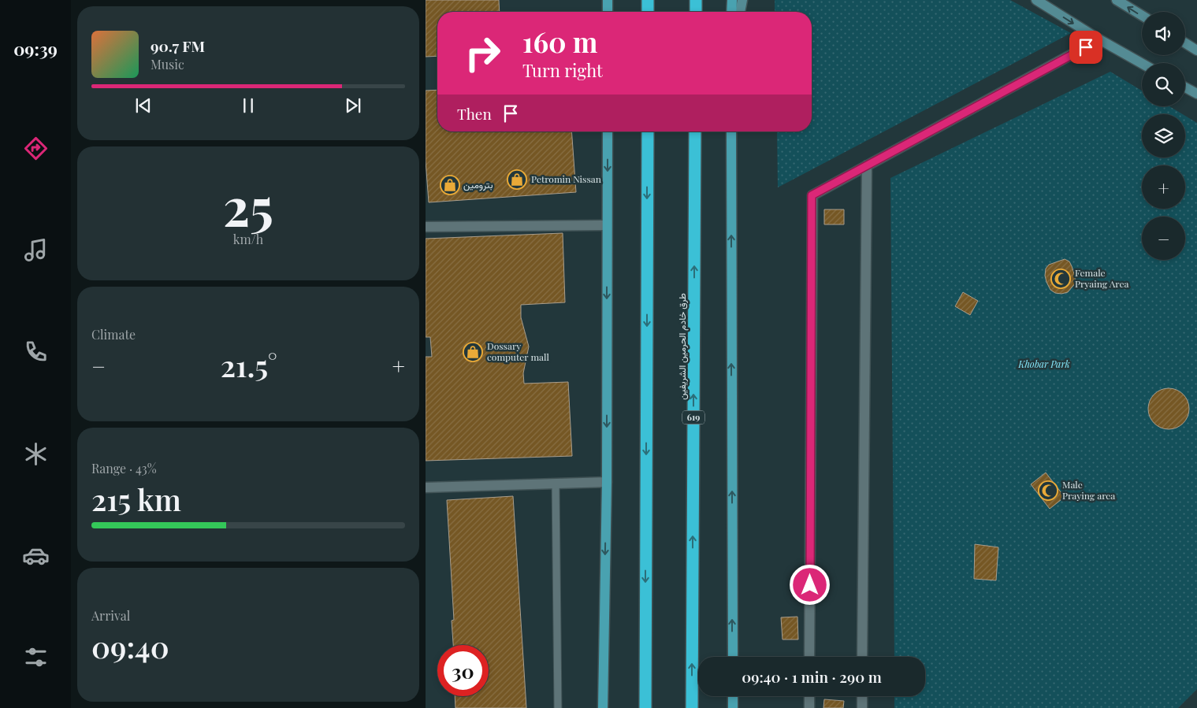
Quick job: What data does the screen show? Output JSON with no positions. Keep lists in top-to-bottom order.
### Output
{
  "streets": {
    "highway": ["طرق خادم الحرمين الشريفين", "619"]
  },
  "parks": ["Khobar Park"],
  "places": {
    "shop": ["Petromin Nissan", "بترومين", "Dossary computer mall"],
    "mosque": ["Female Pryaing Area", "Male Praying area"]
  },
  "page": {
    "tabs": "09:39",
    "map_buttons": ["+", "−"],
    "turn": ["160 m", "Turn right"],
    "song": ["90.7 FM", "Music"],
    "then": "Then",
    "tile": [
      ["25", "km/h"],
      "Climate",
      ["Range · 43%", "215 km"],
      ["Arrival", "09:40"]
    ],
    "heat": ["−", "21.5°", "+"],
    "limit": "30",
    "trip": "09:40 · 1 min · 290 m"
  }
}
